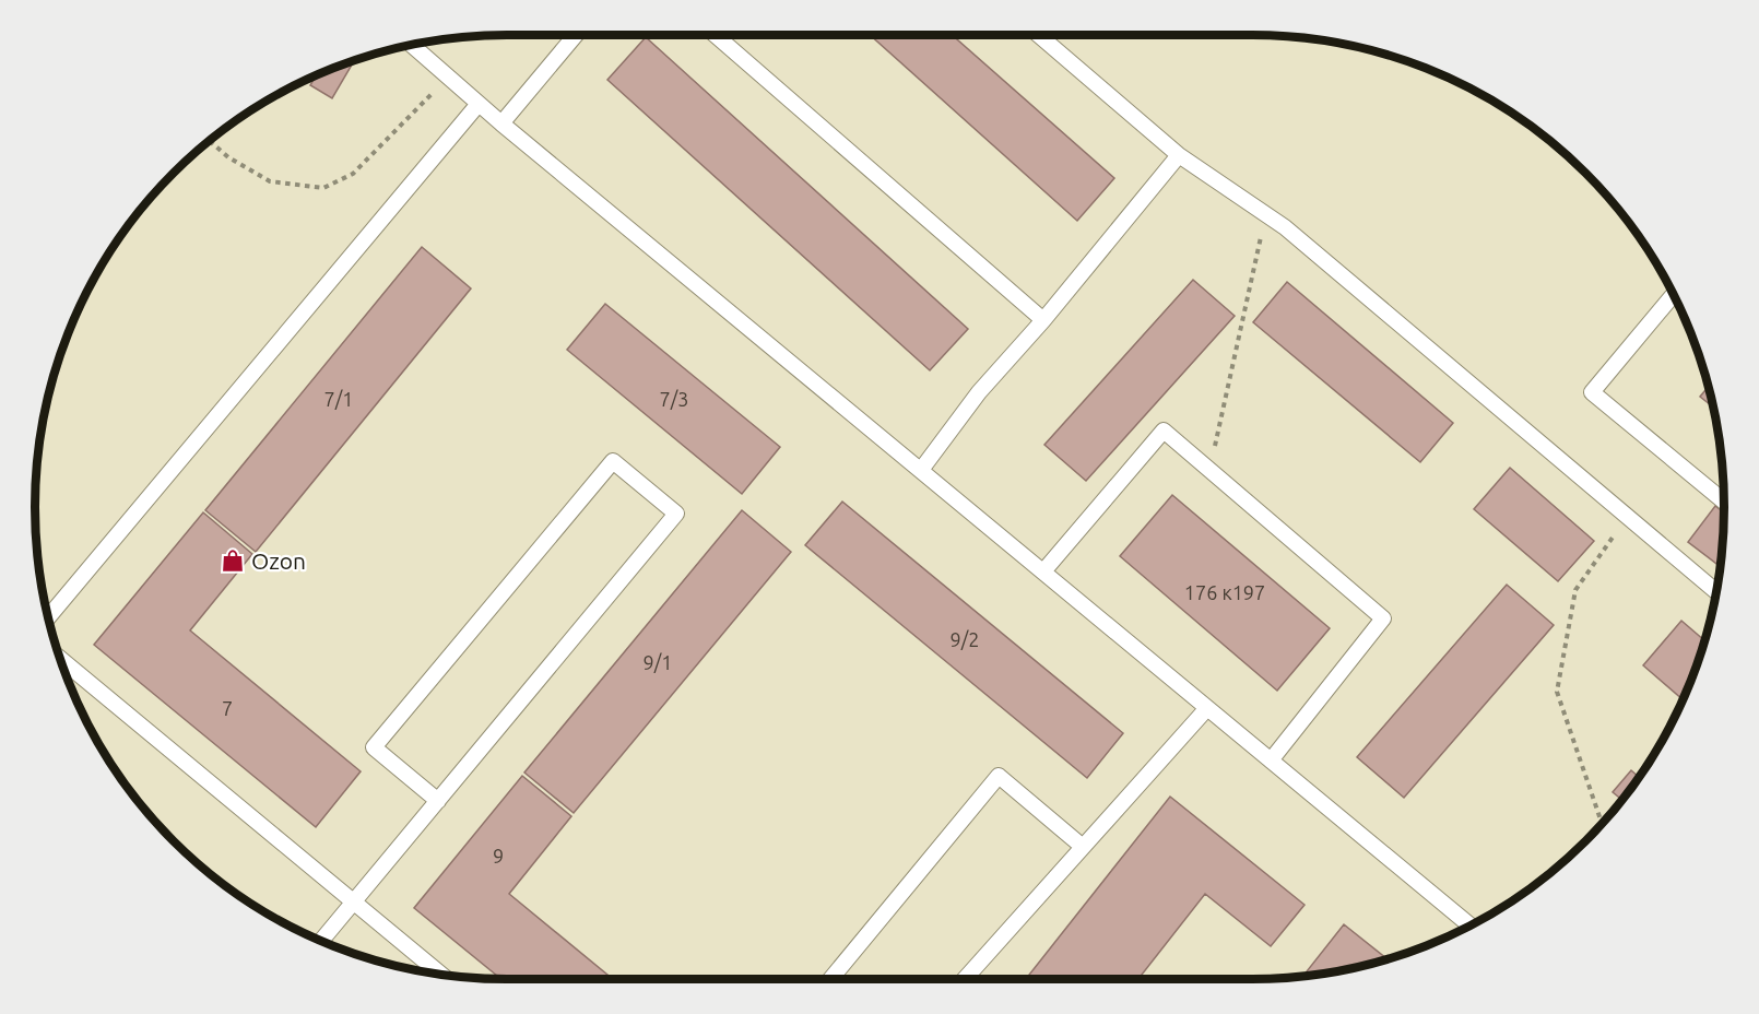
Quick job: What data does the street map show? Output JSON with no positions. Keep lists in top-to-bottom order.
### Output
{
  "places": {
    "shop": ["Ozon"]
  },
  "house_numbers": [
    "7/1",
    "7/3",
    "176 к197",
    "9/2",
    "9/1",
    "7",
    "9"
  ]
}
